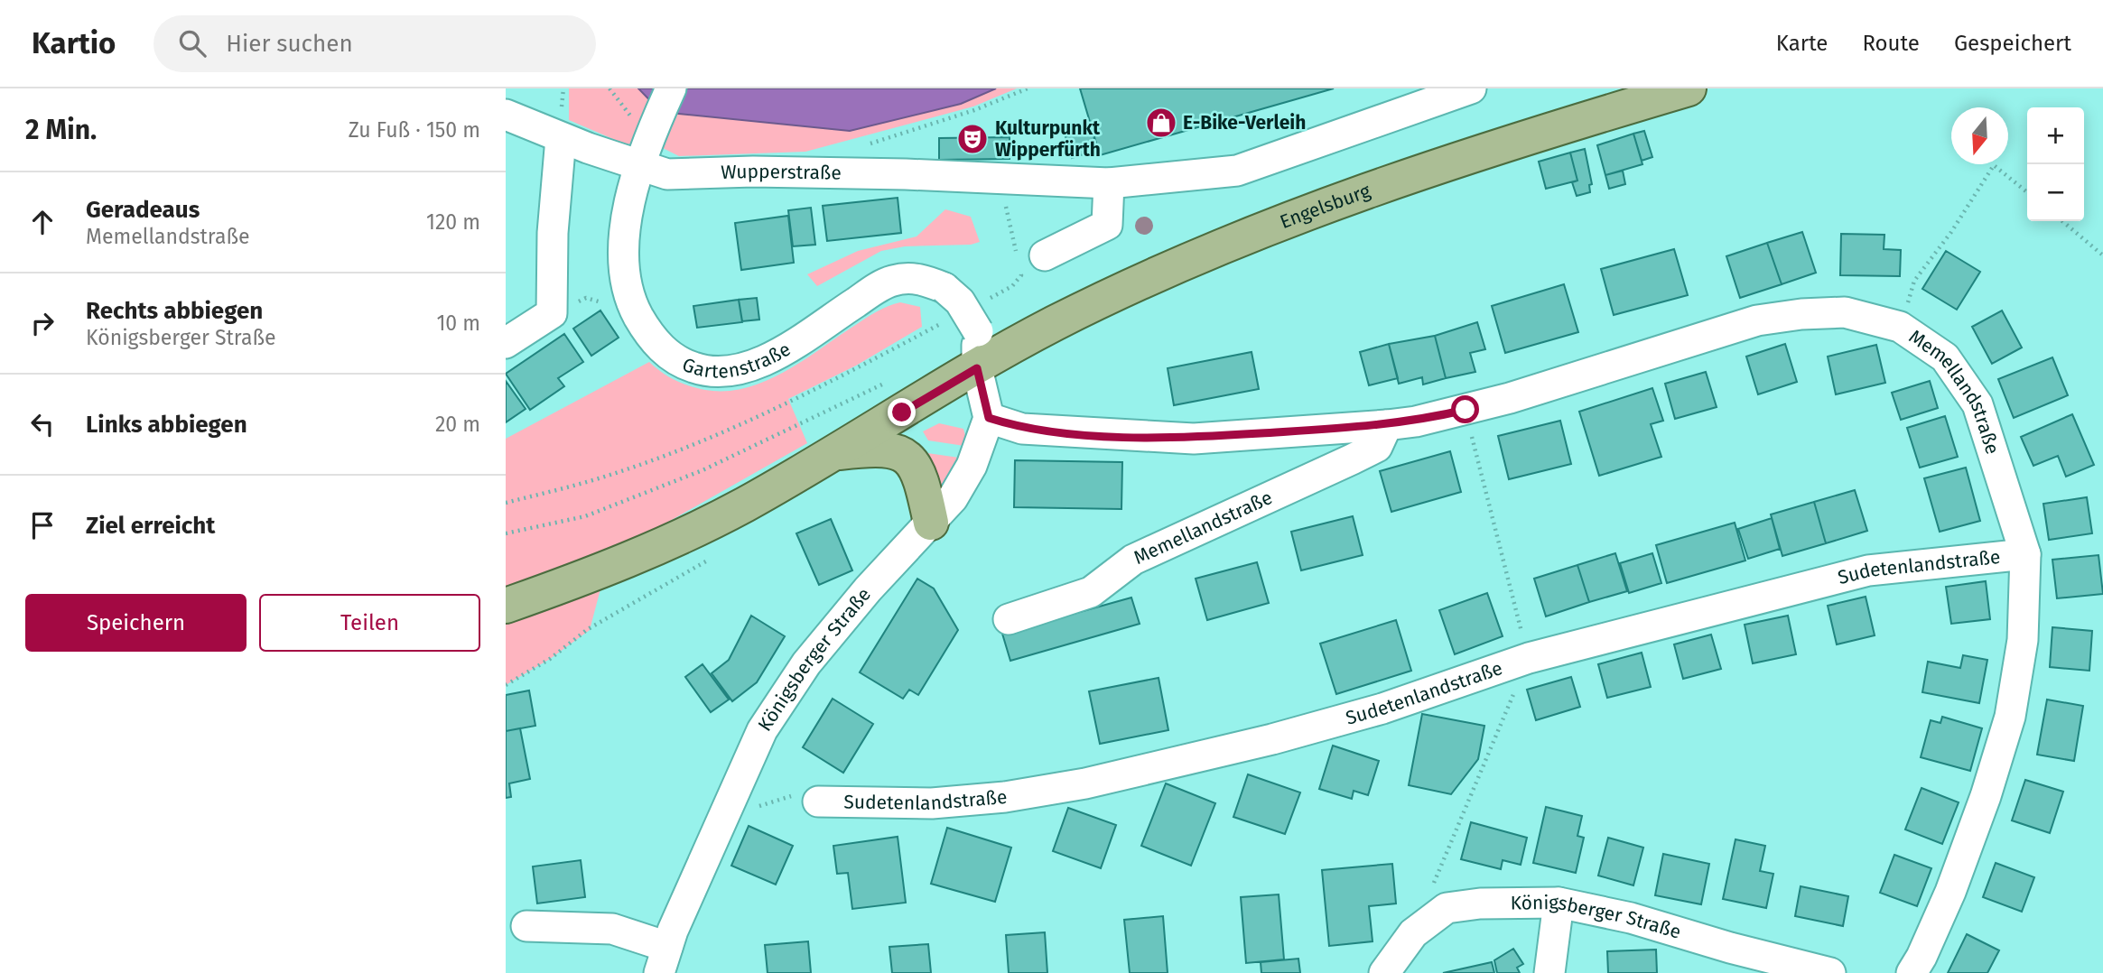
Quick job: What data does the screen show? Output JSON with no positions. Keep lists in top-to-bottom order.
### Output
{
  "streets": {
    "main road": ["Engelsburg"],
    "street": [
      "Wupperstraße",
      "Gartenstraße",
      "Memellandstraße",
      "Sudetenlandstraße",
      "Königsberger Straße"
    ]
  },
  "crossings": [
    ["Wupperstraße", "Gartenstraße"],
    ["Engelsburg", "Gartenstraße"],
    ["Memellandstraße", "Sudetenlandstraße"],
    ["Memellandstraße", "Königsberger Straße"]
  ],
  "places": {
    "shop": ["E-Bike-Verleih"],
    "theatre": ["Kulturpunkt Wipperfürth"]
  },
  "north": "bottom",
  "page": {
    "header": "Kartio",
    "search": "Hier suchen",
    "nav": ["Karte", "Route", "Gespeichert"],
    "heading": ["2 Min.", "Zu Fuß · 150 m"],
    "map_buttons": ["+", "−"],
    "list": [
      ["Geradeaus", "Memellandstraße", "120 m"],
      ["Rechts abbiegen", "Königsberger Straße", "10 m"],
      ["Links abbiegen", "20 m"],
      "Ziel erreicht"
    ],
    "buttons": ["Speichern", "Teilen"]
  }
}
